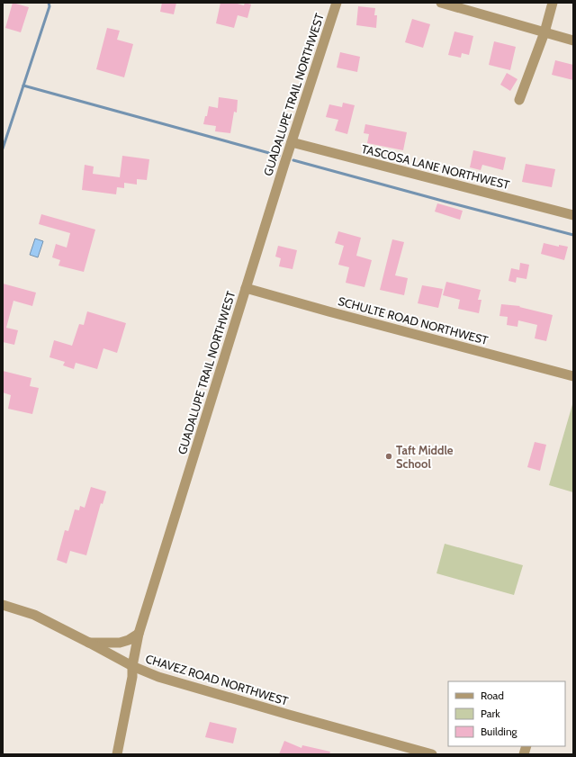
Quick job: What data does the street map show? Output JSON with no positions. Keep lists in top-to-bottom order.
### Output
{
  "streets": {
    "street": [
      "GUADALUPE TRAIL NORTHWEST",
      "TASCOSA LANE NORTHWEST",
      "SCHULTE ROAD NORTHWEST",
      "CHAVEZ ROAD NORTHWEST"
    ]
  },
  "crossings": [
    ["GUADALUPE TRAIL NORTHWEST", "TASCOSA LANE NORTHWEST"],
    ["GUADALUPE TRAIL NORTHWEST", "SCHULTE ROAD NORTHWEST"],
    ["GUADALUPE TRAIL NORTHWEST", "CHAVEZ ROAD NORTHWEST"]
  ],
  "places": ["Taft Middle School"],
  "legend": ["Road", "Park", "Building"]
}
